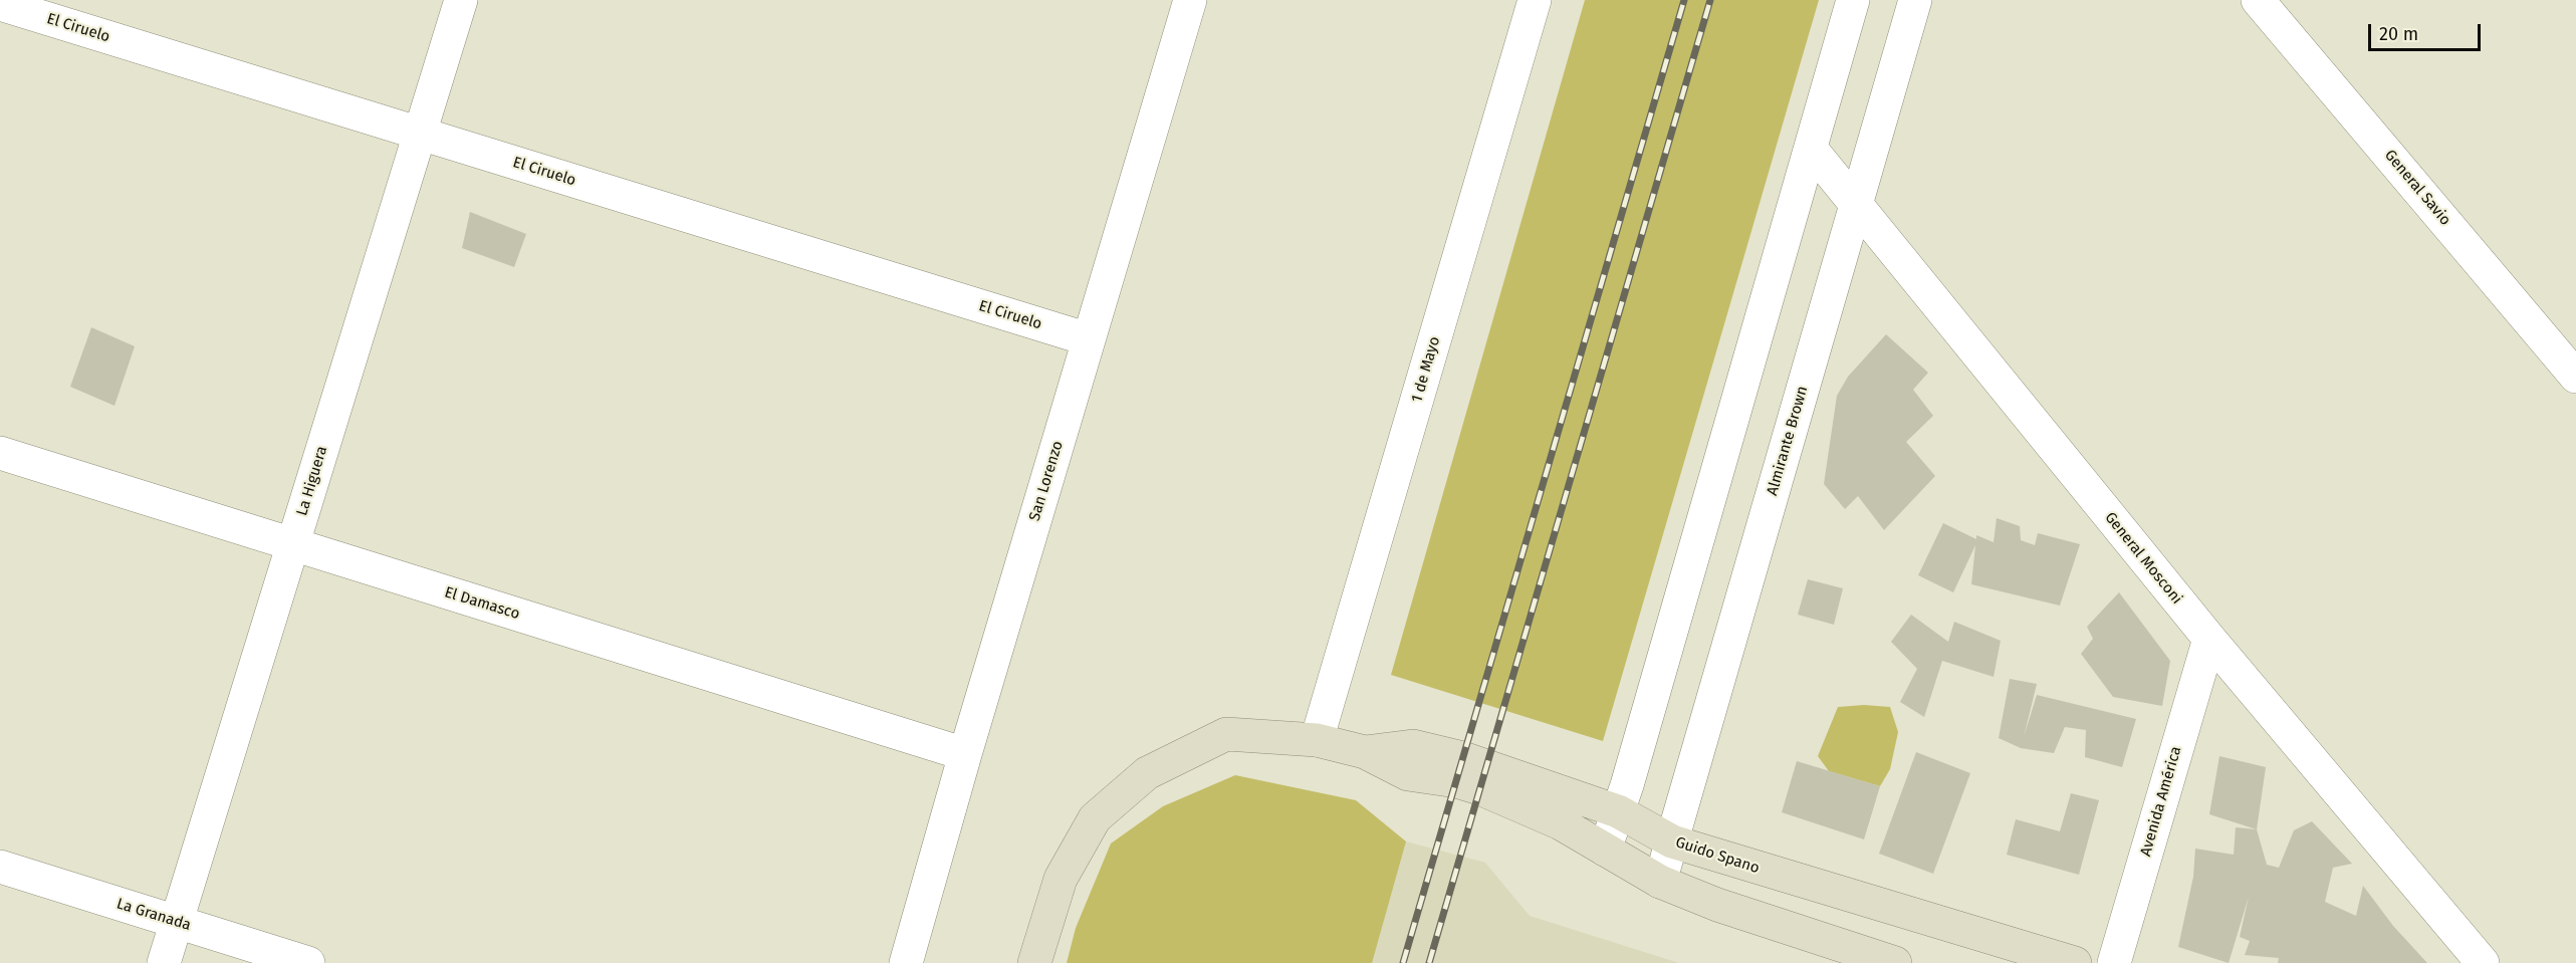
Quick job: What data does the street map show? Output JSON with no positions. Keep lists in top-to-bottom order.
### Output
{
  "streets": {
    "main road": ["Guido Spano"],
    "street": [
      "El Ciruelo",
      "General Savio",
      "1 de Mayo",
      "Almirante Brown",
      "La Higuera",
      "San Lorenzo",
      "General Mosconi",
      "El Damasco",
      "Avenida América",
      "La Granada"
    ]
  },
  "crossings": [
    ["El Ciruelo", "La Higuera"],
    ["El Ciruelo", "San Lorenzo"],
    ["1 de Mayo", "Guido Spano"],
    ["Almirante Brown", "General Mosconi"],
    ["Almirante Brown", "Guido Spano"],
    ["La Higuera", "El Damasco"],
    ["La Higuera", "La Granada"],
    ["San Lorenzo", "El Damasco"],
    ["General Mosconi", "Avenida América"]
  ],
  "scale_bar": "20 m"
}
